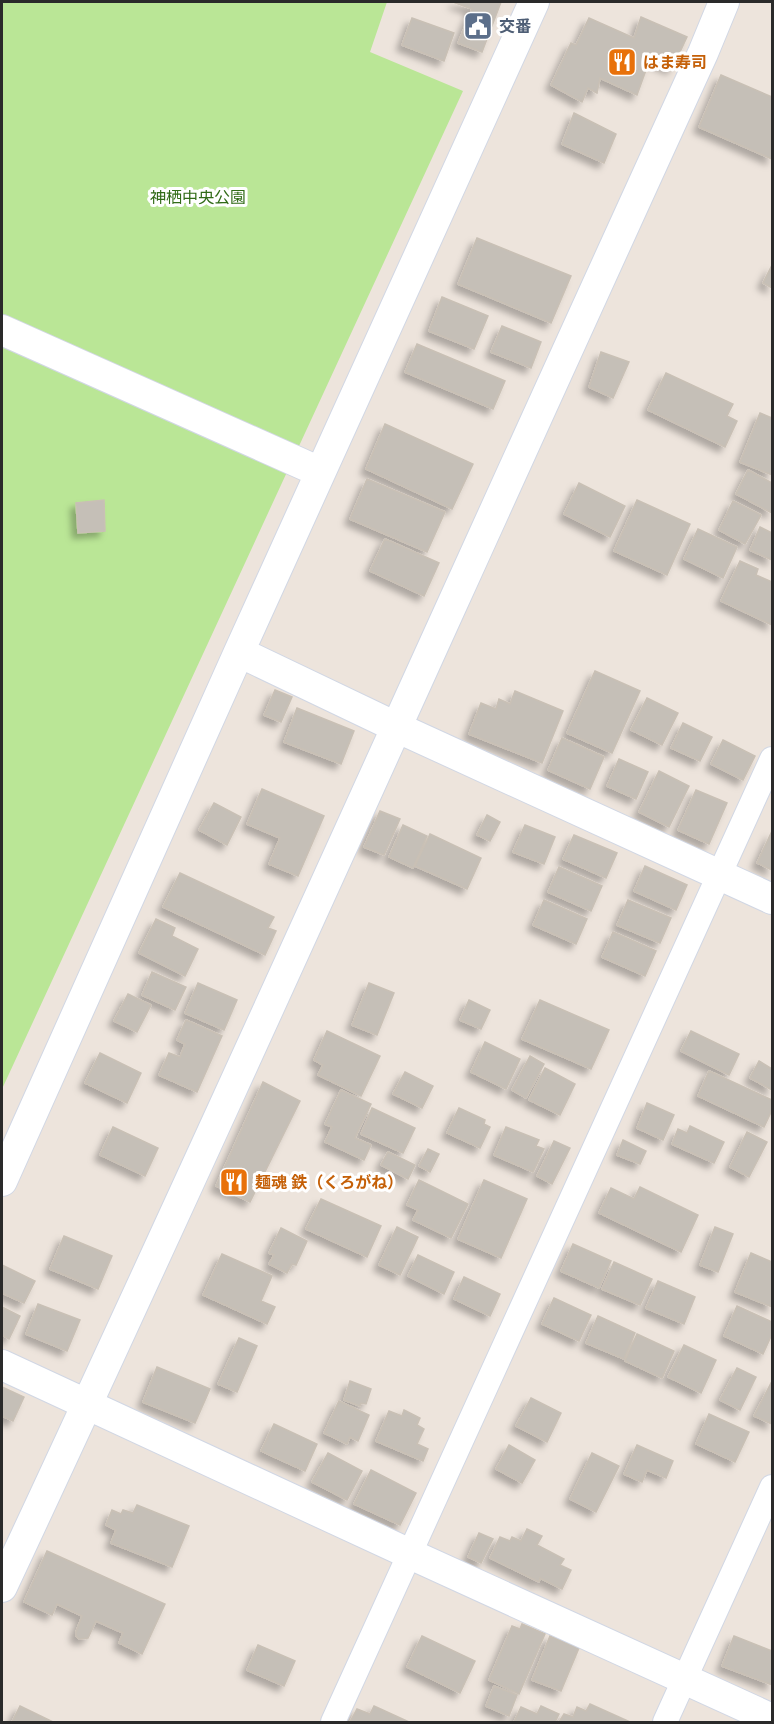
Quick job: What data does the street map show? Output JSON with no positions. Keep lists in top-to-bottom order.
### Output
{
  "parks": ["神栖中央公園"],
  "places": {
    "public building": ["交番"],
    "restaurant": ["はま寿司", "麺魂 鉄（くろがね）"]
  }
}
